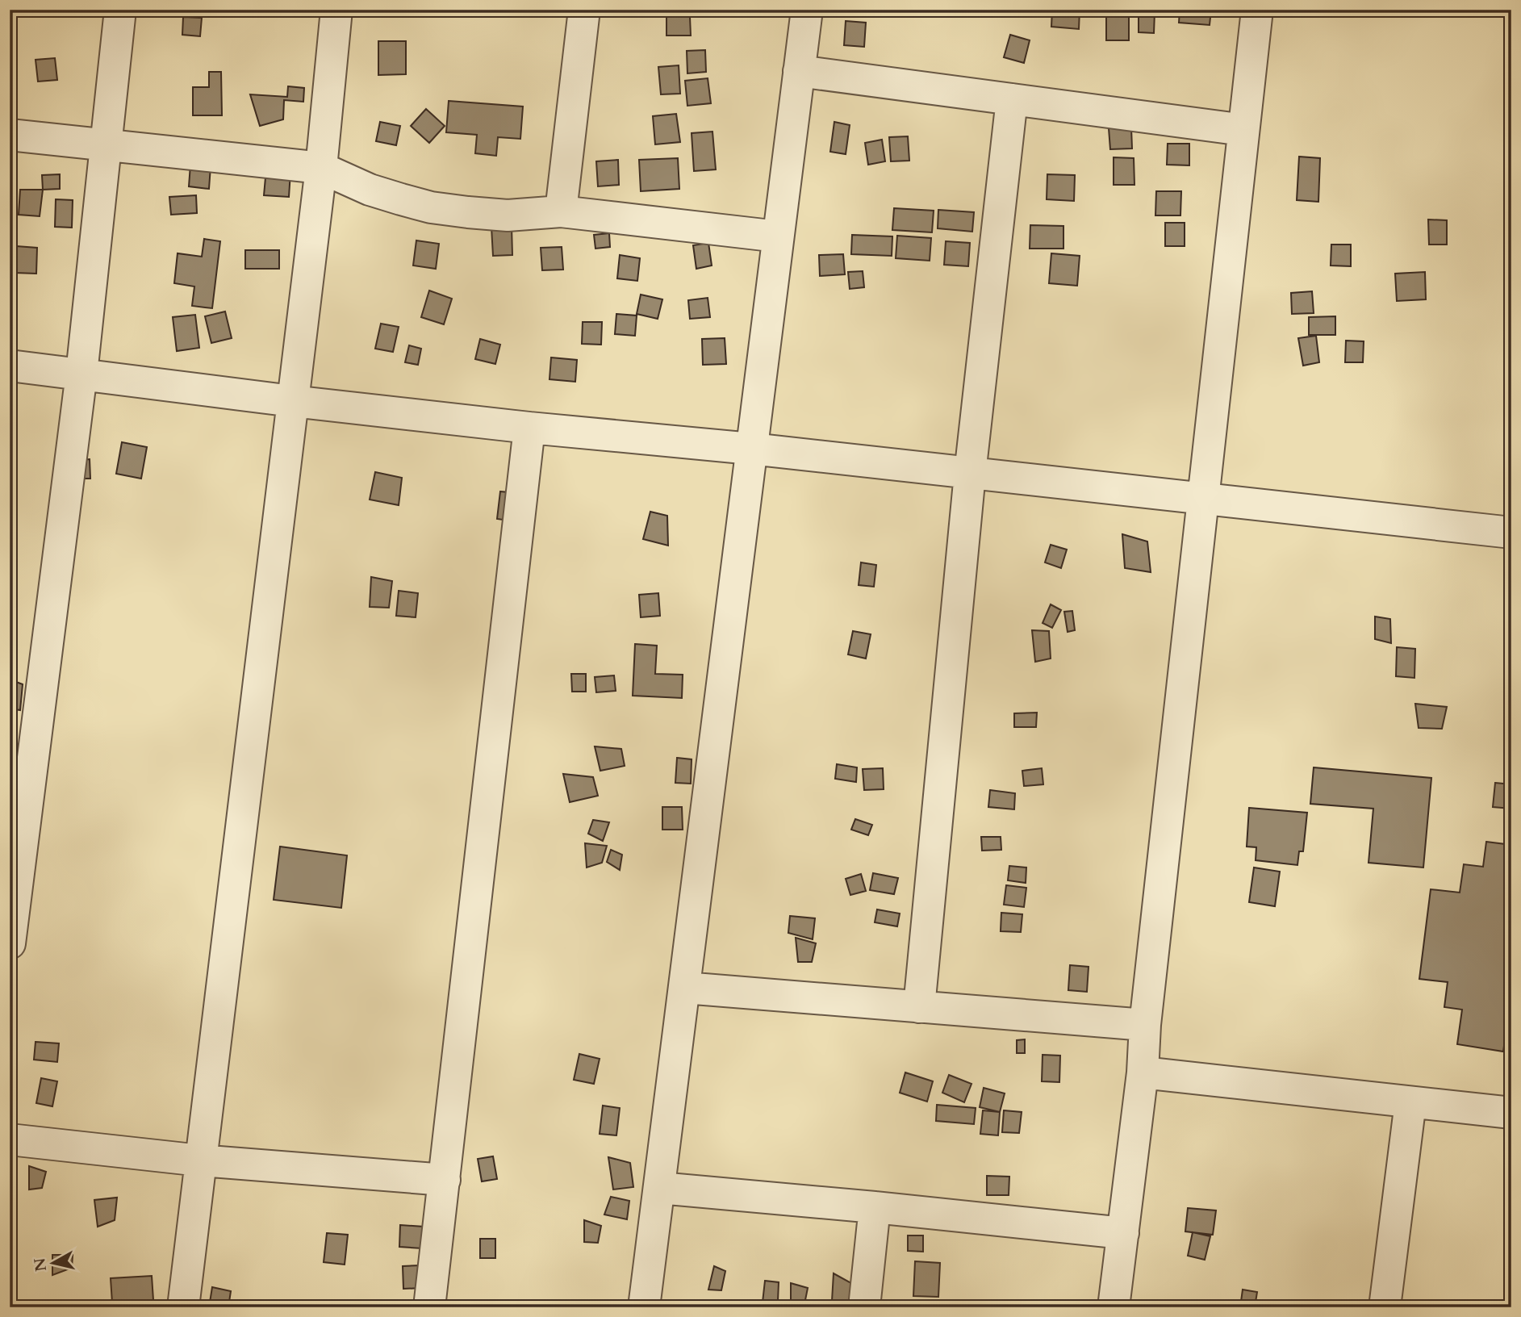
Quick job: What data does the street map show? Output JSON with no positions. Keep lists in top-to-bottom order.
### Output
{
  "north": "left"
}
